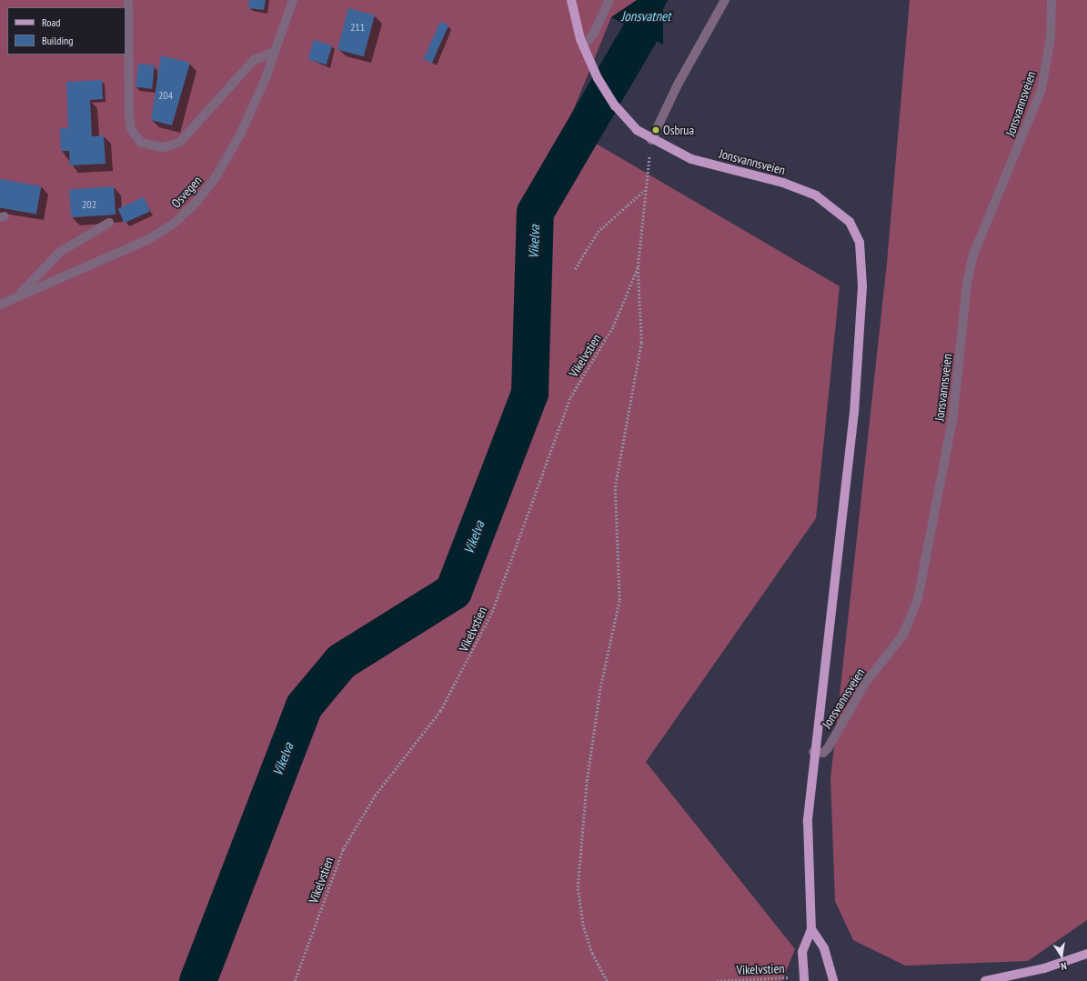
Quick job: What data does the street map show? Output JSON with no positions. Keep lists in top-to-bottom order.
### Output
{
  "streets": {
    "main road": ["Jonsvannsveien"],
    "street": ["Osvegen"],
    "path": ["Vikelvstien"]
  },
  "crossings": [
    ["Jonsvannsveien", "Vikelvstien"]
  ],
  "water": ["Jonsvatnet", "Vikelva"],
  "places": ["Osbrua"],
  "house_numbers": ["211", "204", "202"],
  "legend": ["Road", "Building"],
  "north": "bottom"
}
